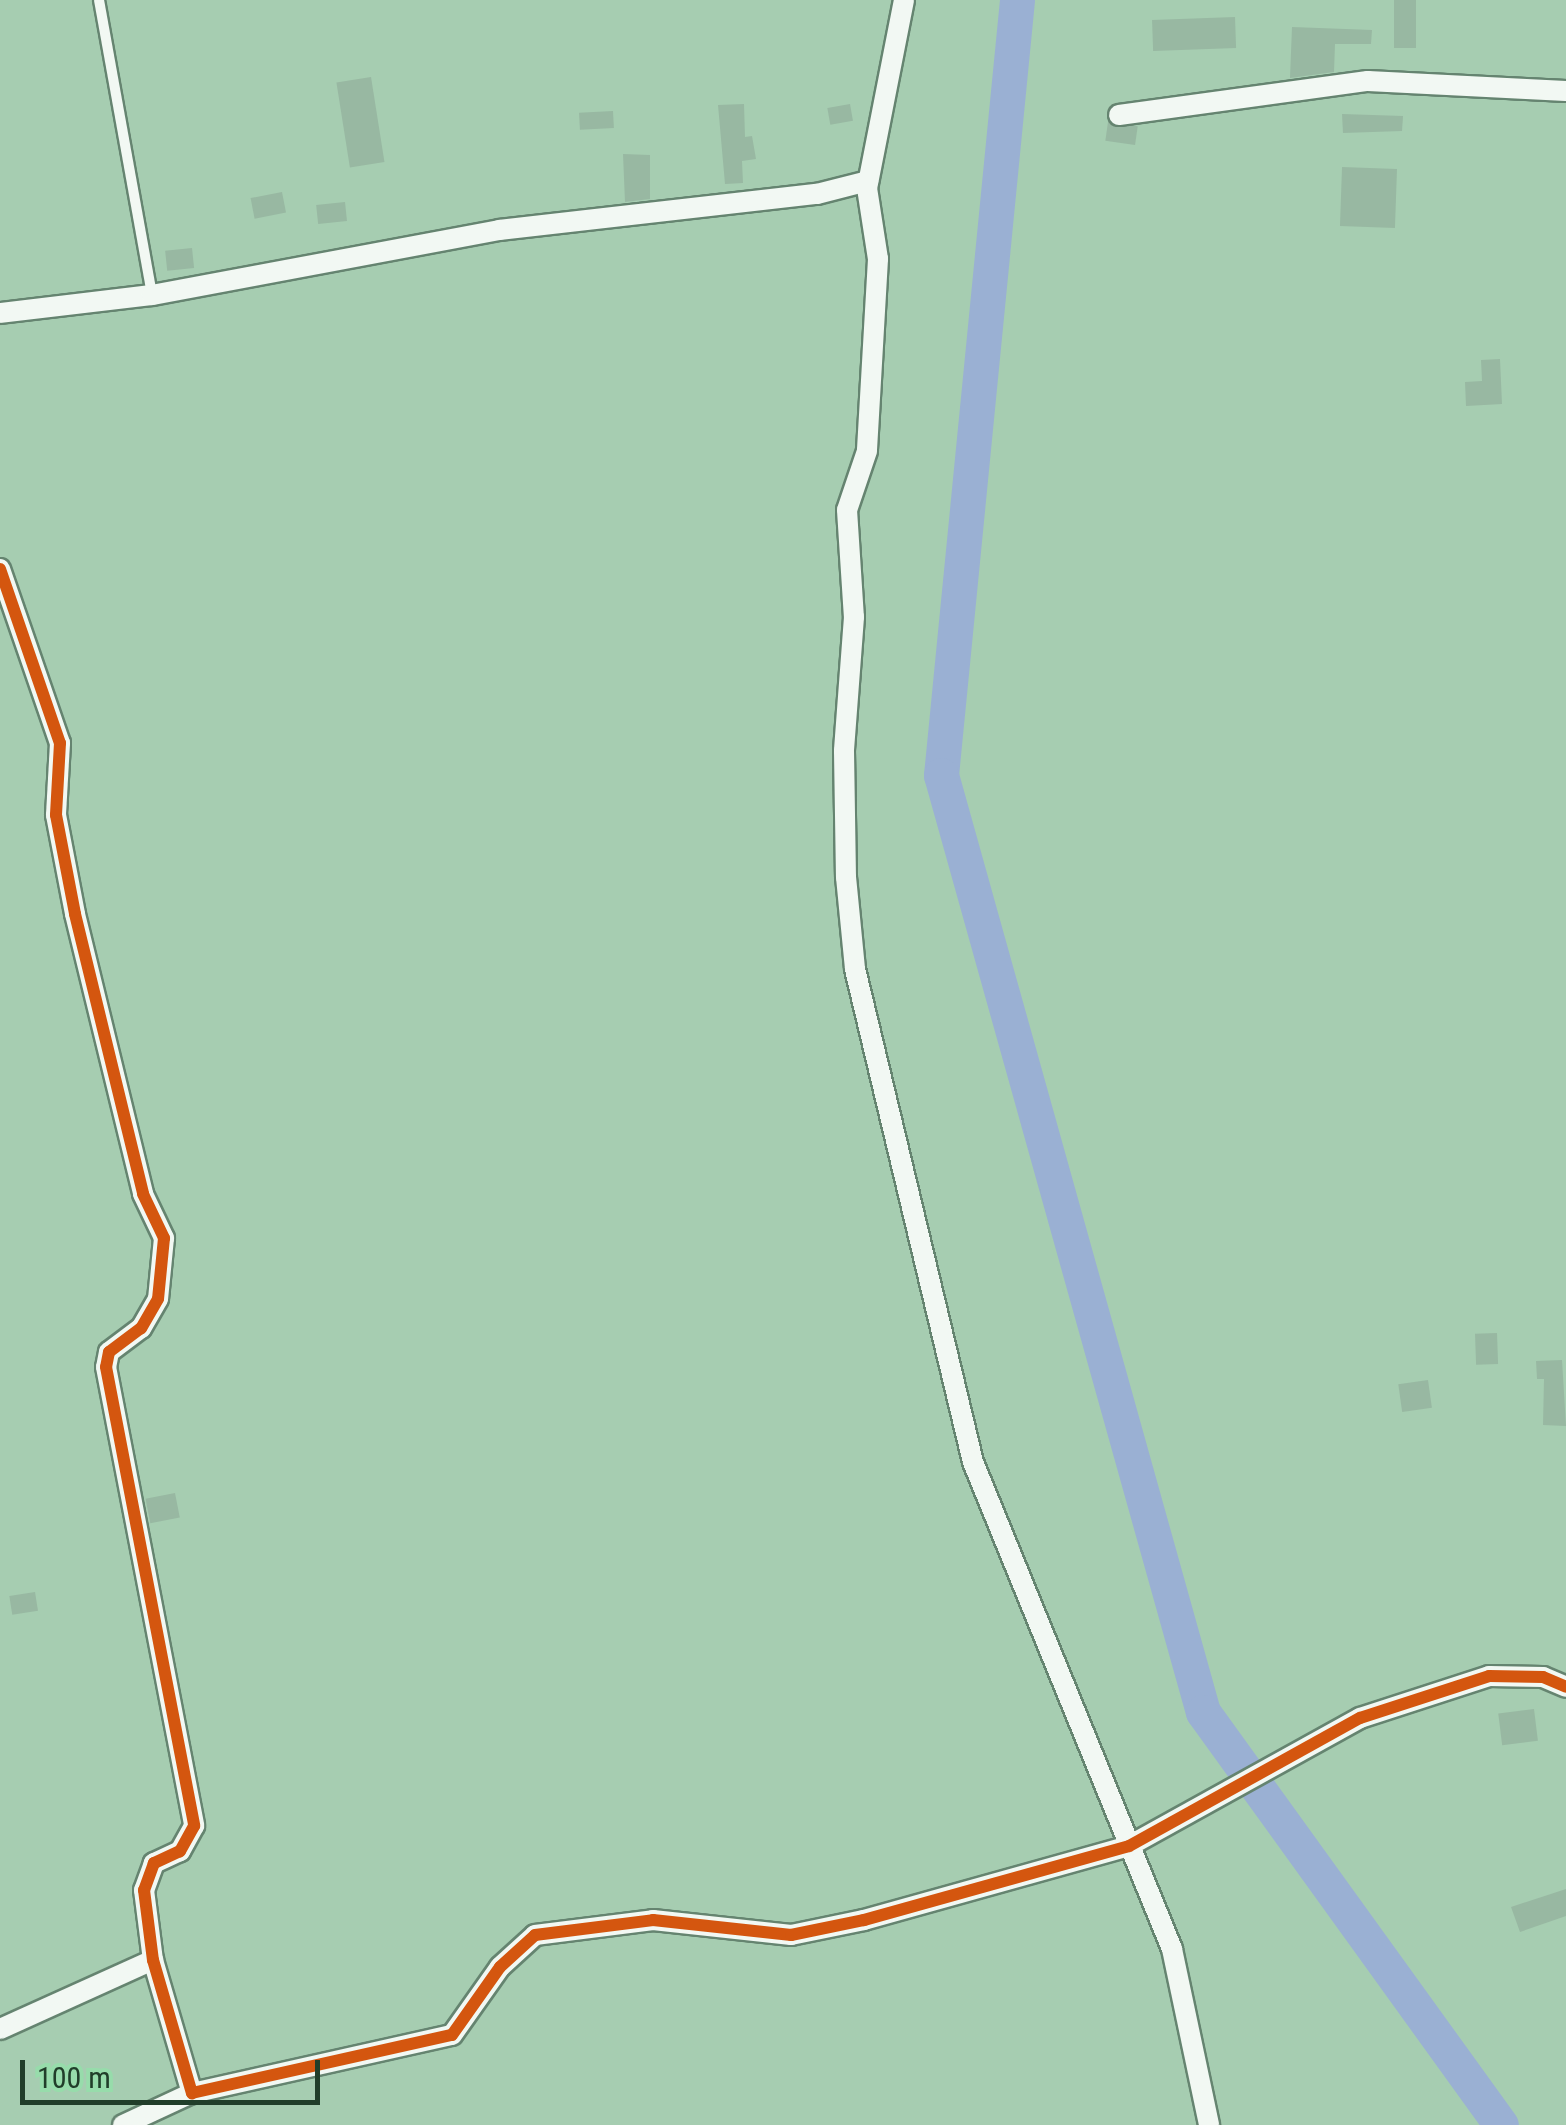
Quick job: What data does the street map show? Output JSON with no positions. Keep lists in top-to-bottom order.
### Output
{
  "scale_bar": "100 m"
}
